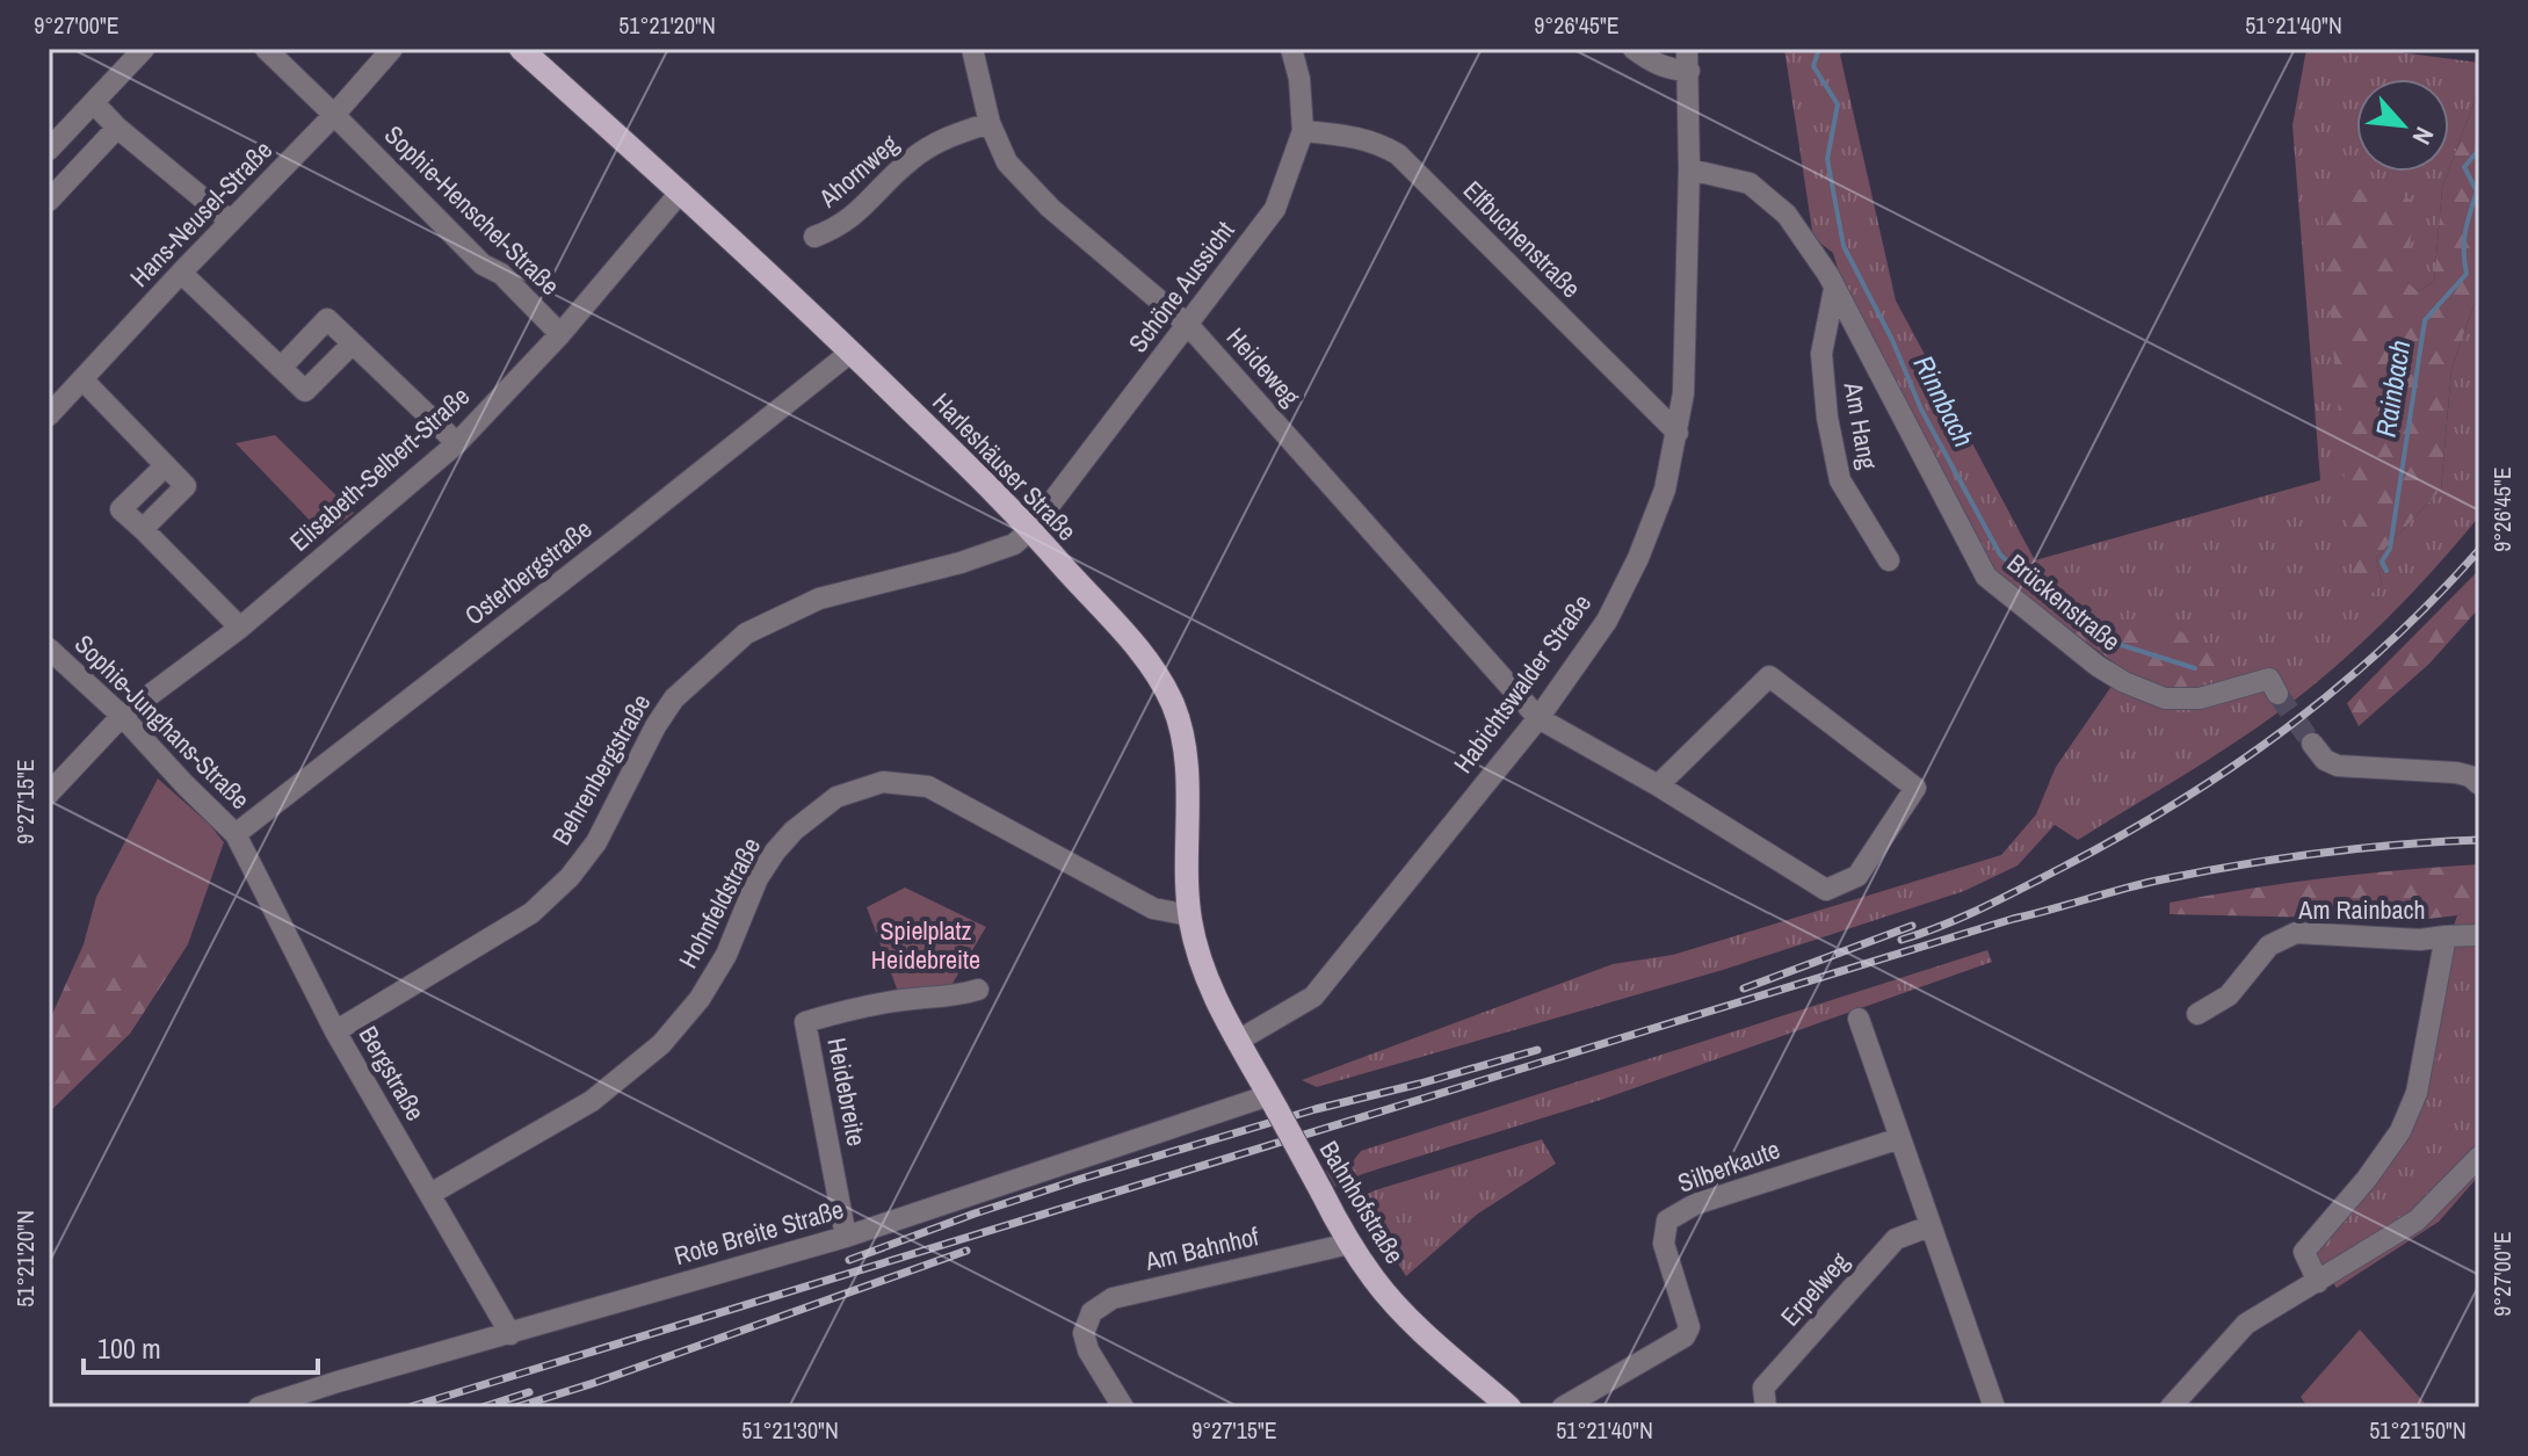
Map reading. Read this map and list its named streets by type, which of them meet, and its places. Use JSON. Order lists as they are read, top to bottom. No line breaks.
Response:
{"streets":{"main road":["Harleshäuser Straße","Bahnhofstraße"],"street":["Ahornweg","Sophie-Henschel-Straße","Hans-Neusel-Straße","Elfbuchenstraße","Schöne Aussicht","Heideweg","Am Hang","Elisabeth-Selbert-Straße","Osterbergstraße","Brückenstraße","Habichtswalder Straße","Sophie-Junghans-Straße","Behrenbergstraße","Hohnfeldstraße","Am Rainbach","Bergstraße","Heidebreite","Silberkaute","Rote Breite Straße","Am Bahnhof","Erpelweg"]},"crossings":[["Ahornweg","Heideweg"],["Sophie-Henschel-Straße","Hans-Neusel-Straße"],["Sophie-Henschel-Straße","Elisabeth-Selbert-Straße"],["Elfbuchenstraße","Schöne Aussicht"],["Elfbuchenstraße","Habichtswalder Straße"],["Schöne Aussicht","Heideweg"],["Schöne Aussicht","Harleshäuser Straße"],["Schöne Aussicht","Behrenbergstraße"],["Heideweg","Habichtswalder Straße"],["Am Hang","Brückenstraße"],["Harleshäuser Straße","Elisabeth-Selbert-Straße"],["Harleshäuser Straße","Osterbergstraße"],["Harleshäuser Straße","Habichtswalder Straße"],["Harleshäuser Straße","Behrenbergstraße"],["Harleshäuser Straße","Hohnfeldstraße"],["Harleshäuser Straße","Bahnhofstraße"],["Elisabeth-Selbert-Straße","Sophie-Junghans-Straße"],["Osterbergstraße","Sophie-Junghans-Straße"],["Osterbergstraße","Bergstraße"],["Brückenstraße","Habichtswalder Straße"],["Habichtswalder Straße","Bahnhofstraße"],["Sophie-Junghans-Straße","Bergstraße"],["Behrenbergstraße","Bergstraße"],["Hohnfeldstraße","Bergstraße"],["Bergstraße","Rote Breite Straße"],["Heidebreite","Rote Breite Straße"],["Bahnhofstraße","Rote Breite Straße"],["Bahnhofstraße","Am Bahnhof"]],"water":["Rainbach","Rinnbach"],"parks":["Spielplatz Heidebreite"],"scale_bar":"100 m","north":"bottom right","coordinates":["9°27'00\"E","51°21'20\"N","9°26'45\"E","51°21'40\"N","9°27'15\"E","51°21'30\"N","51°21'50\"N"]}
